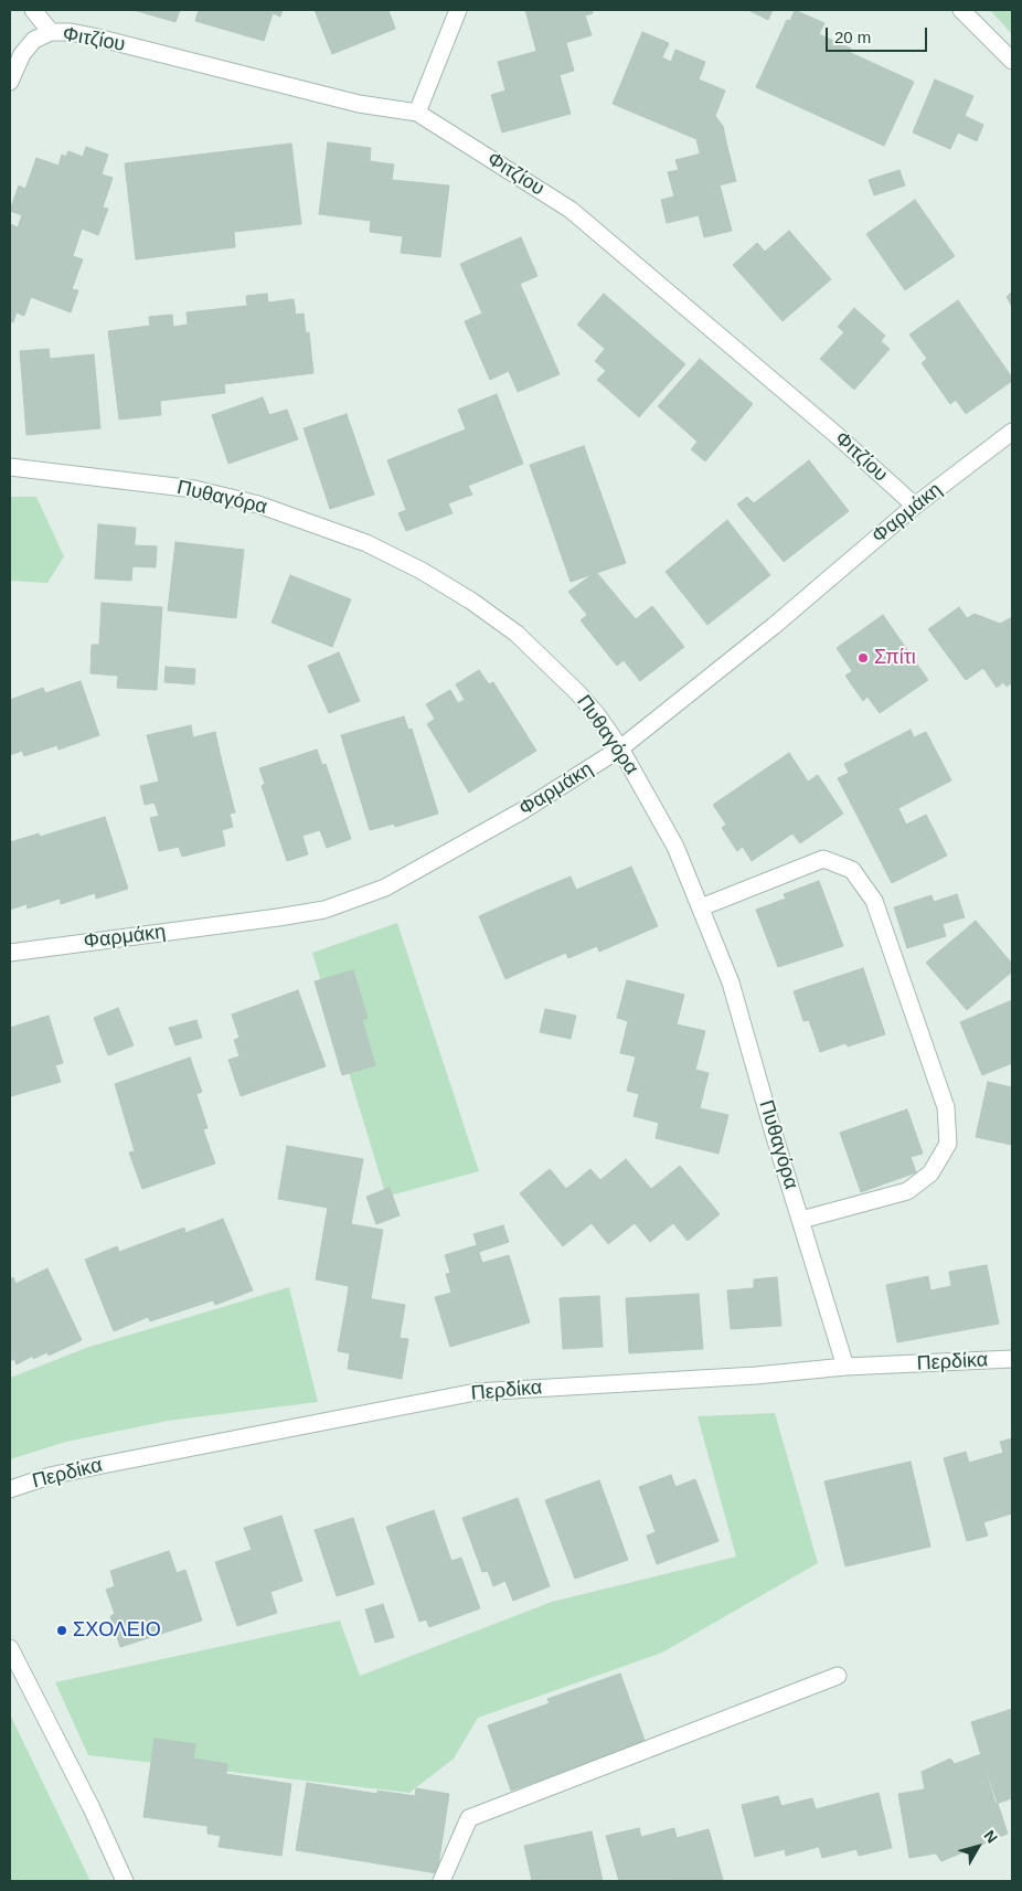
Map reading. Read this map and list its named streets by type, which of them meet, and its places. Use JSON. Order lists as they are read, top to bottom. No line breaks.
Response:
{"streets":{"street":["Φιτζίου","Πυθαγόρα","Φαρμάκη","Περδίκα"]},"crossings":[["Φιτζίου","Φαρμάκη"],["Πυθαγόρα","Φαρμάκη"],["Πυθαγόρα","Περδίκα"]],"places":["Σπίτι","ΣΧΟΛΕΙΟ"],"scale_bar":"20 m","north":"top right"}
